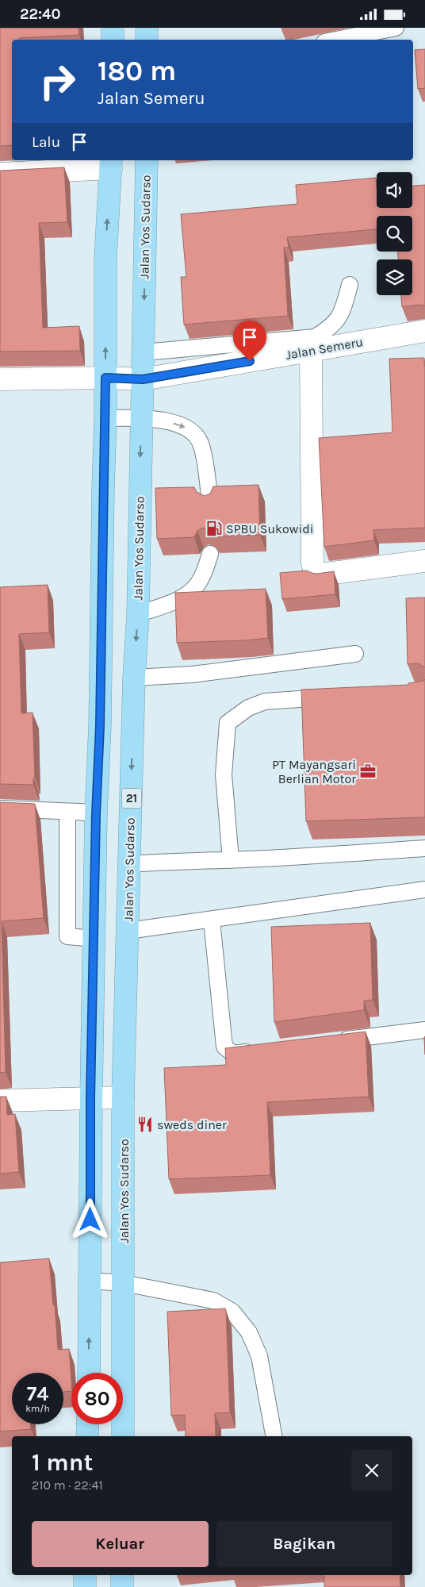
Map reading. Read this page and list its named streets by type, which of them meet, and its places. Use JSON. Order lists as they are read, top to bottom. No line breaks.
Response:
{"streets":{"highway":["Jalan Yos Sudarso","21"],"street":["Jalan Semeru"]},"crossings":[["Jalan Yos Sudarso","Jalan Semeru"]],"places":{"fuel station":["SPBU Sukowidi"],"office":["PT Mayangsari Berlian Motor"],"restaurant":["sweds diner"]},"page":{"status":"22:40","turn":["180 m","Jalan Semeru"],"then":"Lalu","speed":"74 km/h","limit":"80","heading":["1 mnt","210 m · 22:41"],"buttons":["Keluar","Bagikan"]}}
